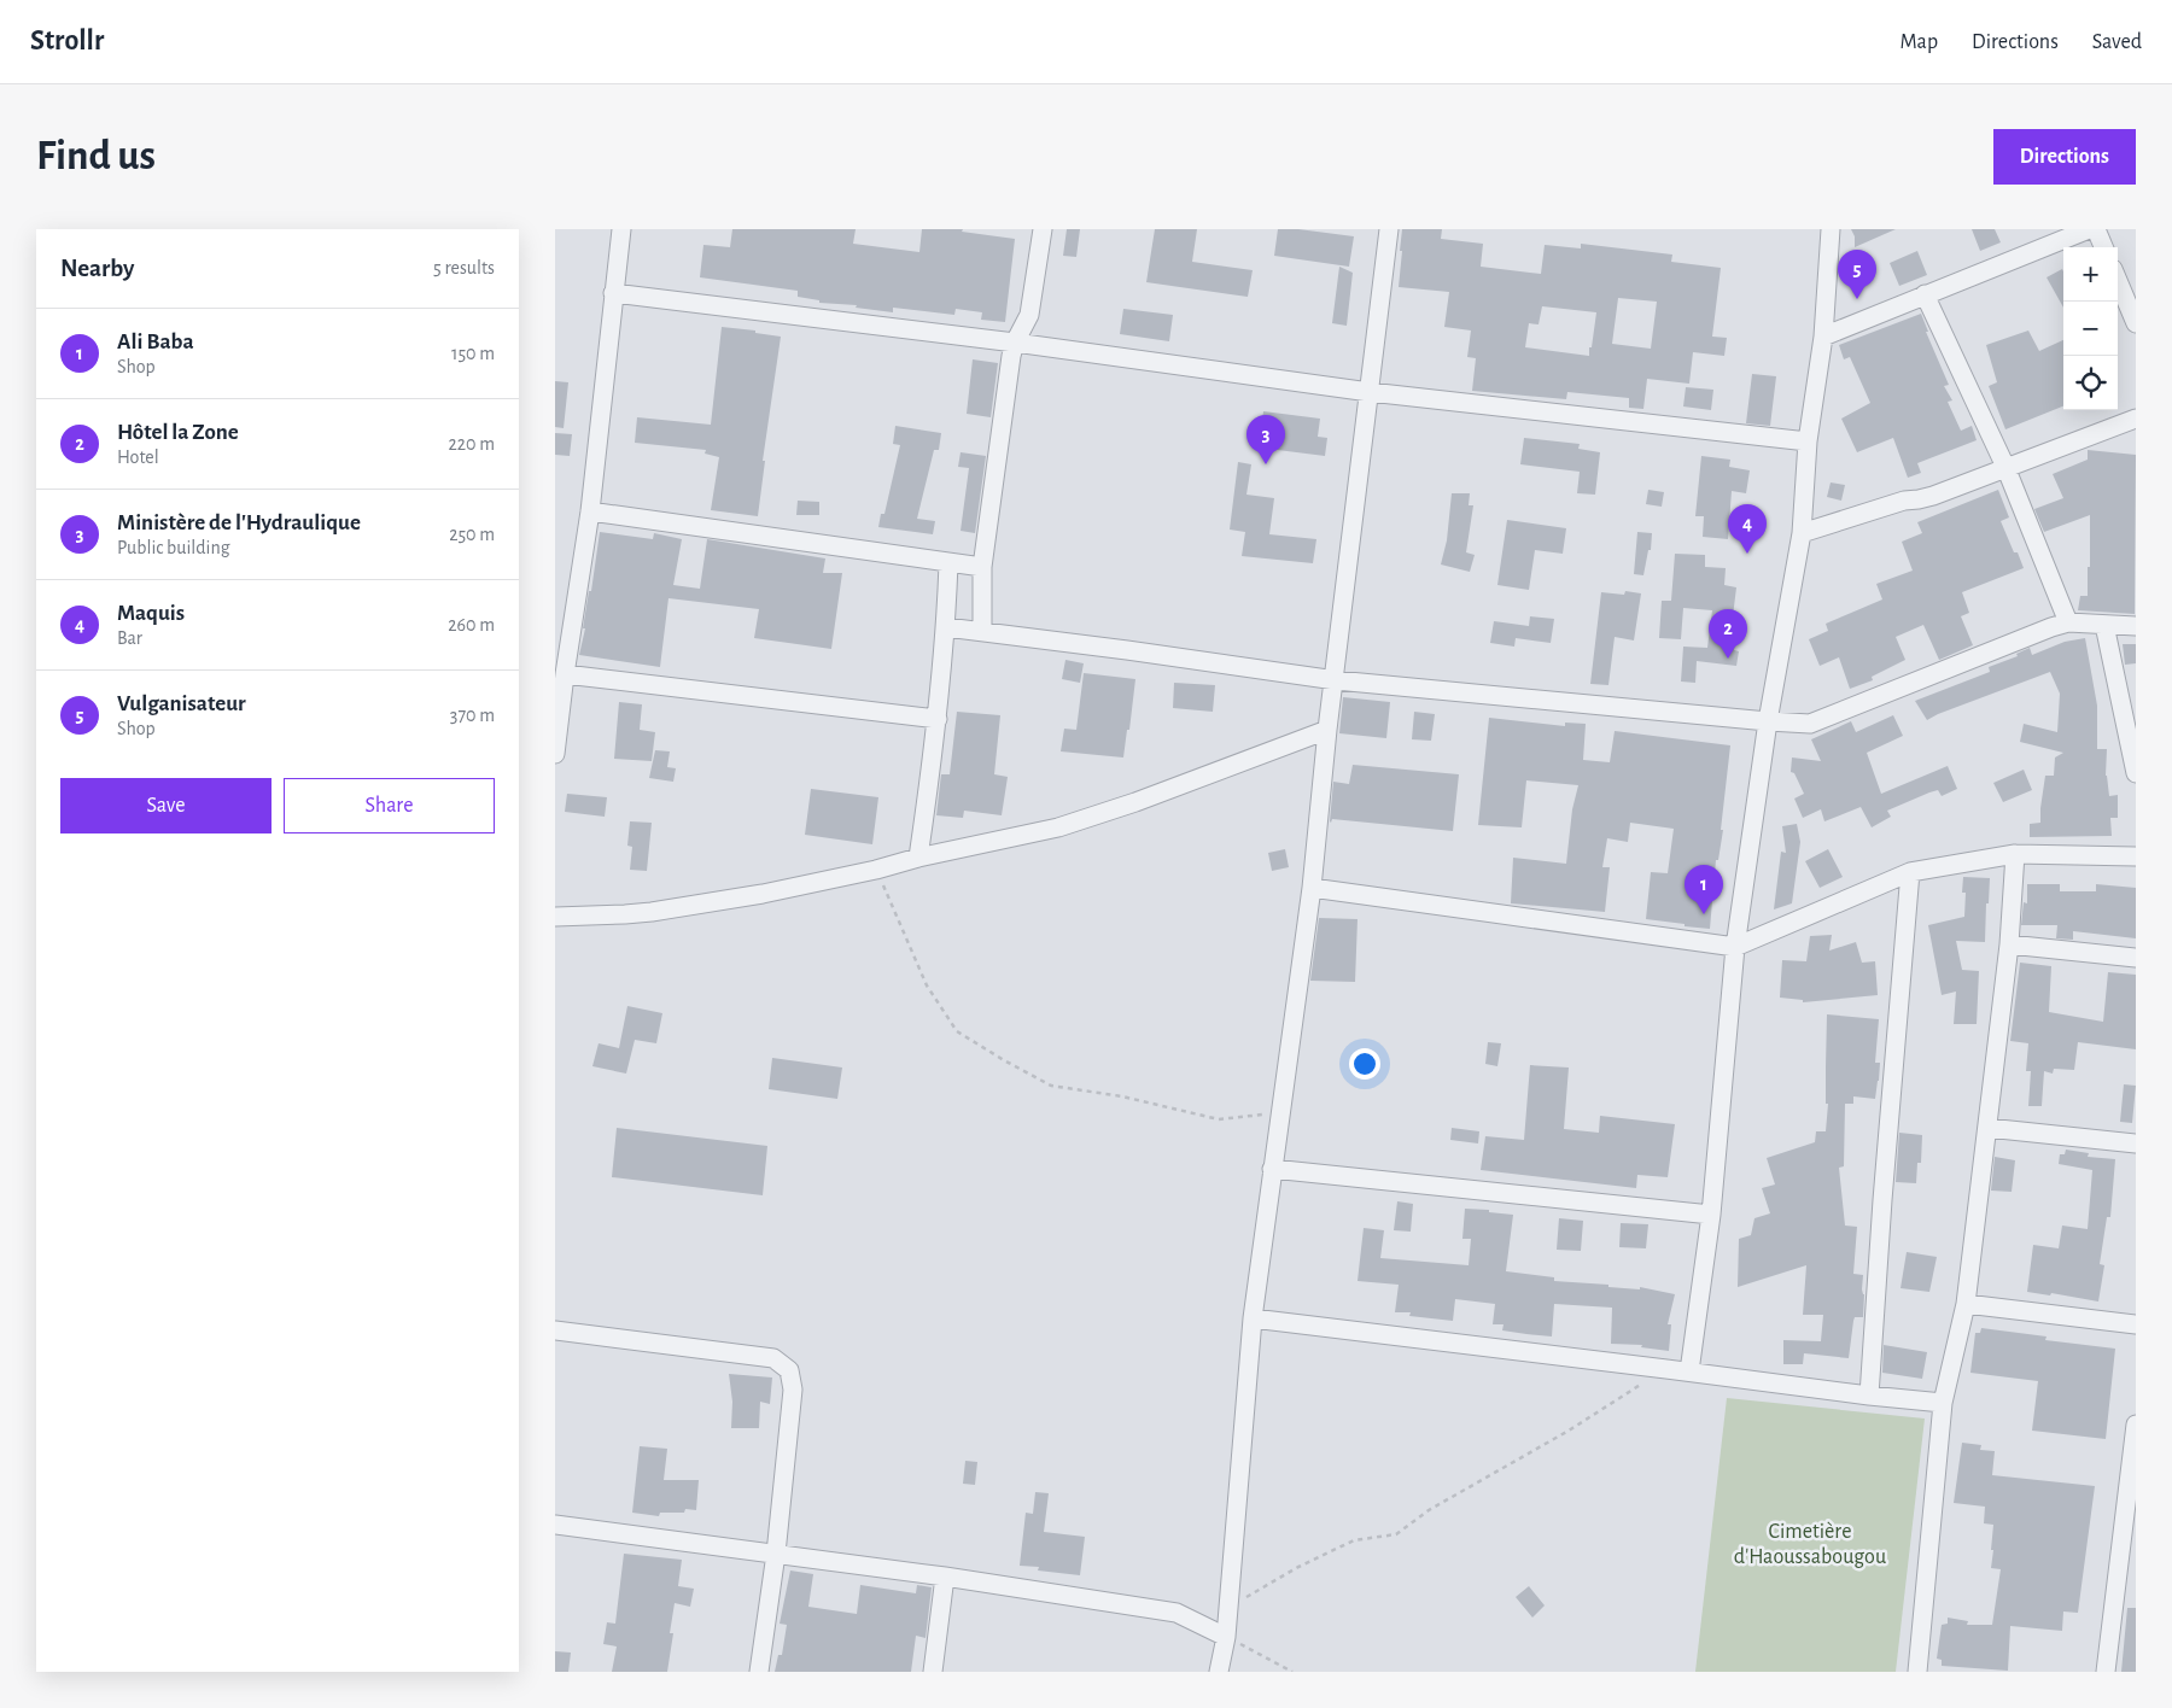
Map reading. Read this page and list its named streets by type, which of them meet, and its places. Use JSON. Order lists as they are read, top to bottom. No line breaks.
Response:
{"parks":["Cimetière d'Haoussabougou"],"page":{"header":"Strollr","nav":["Map","Directions","Saved"],"buttons":["Directions",["Save","Share"]],"title":"Find us","heading":["Nearby","5 results"],"map_buttons":["+","−"],"pins":["5","3","4","2","1"],"list":[{"mark":"1","name":"Ali Baba","note":"Shop","value":"150 m"},{"mark":"2","name":"Hôtel la Zone","note":"Hotel","value":"220 m"},{"mark":"3","name":"Ministère de l'Hydraulique","note":"Public building","value":"250 m"},{"mark":"4","name":"Maquis","note":"Bar","value":"260 m"},{"mark":"5","name":"Vulganisateur","note":"Shop","value":"370 m"}]}}
